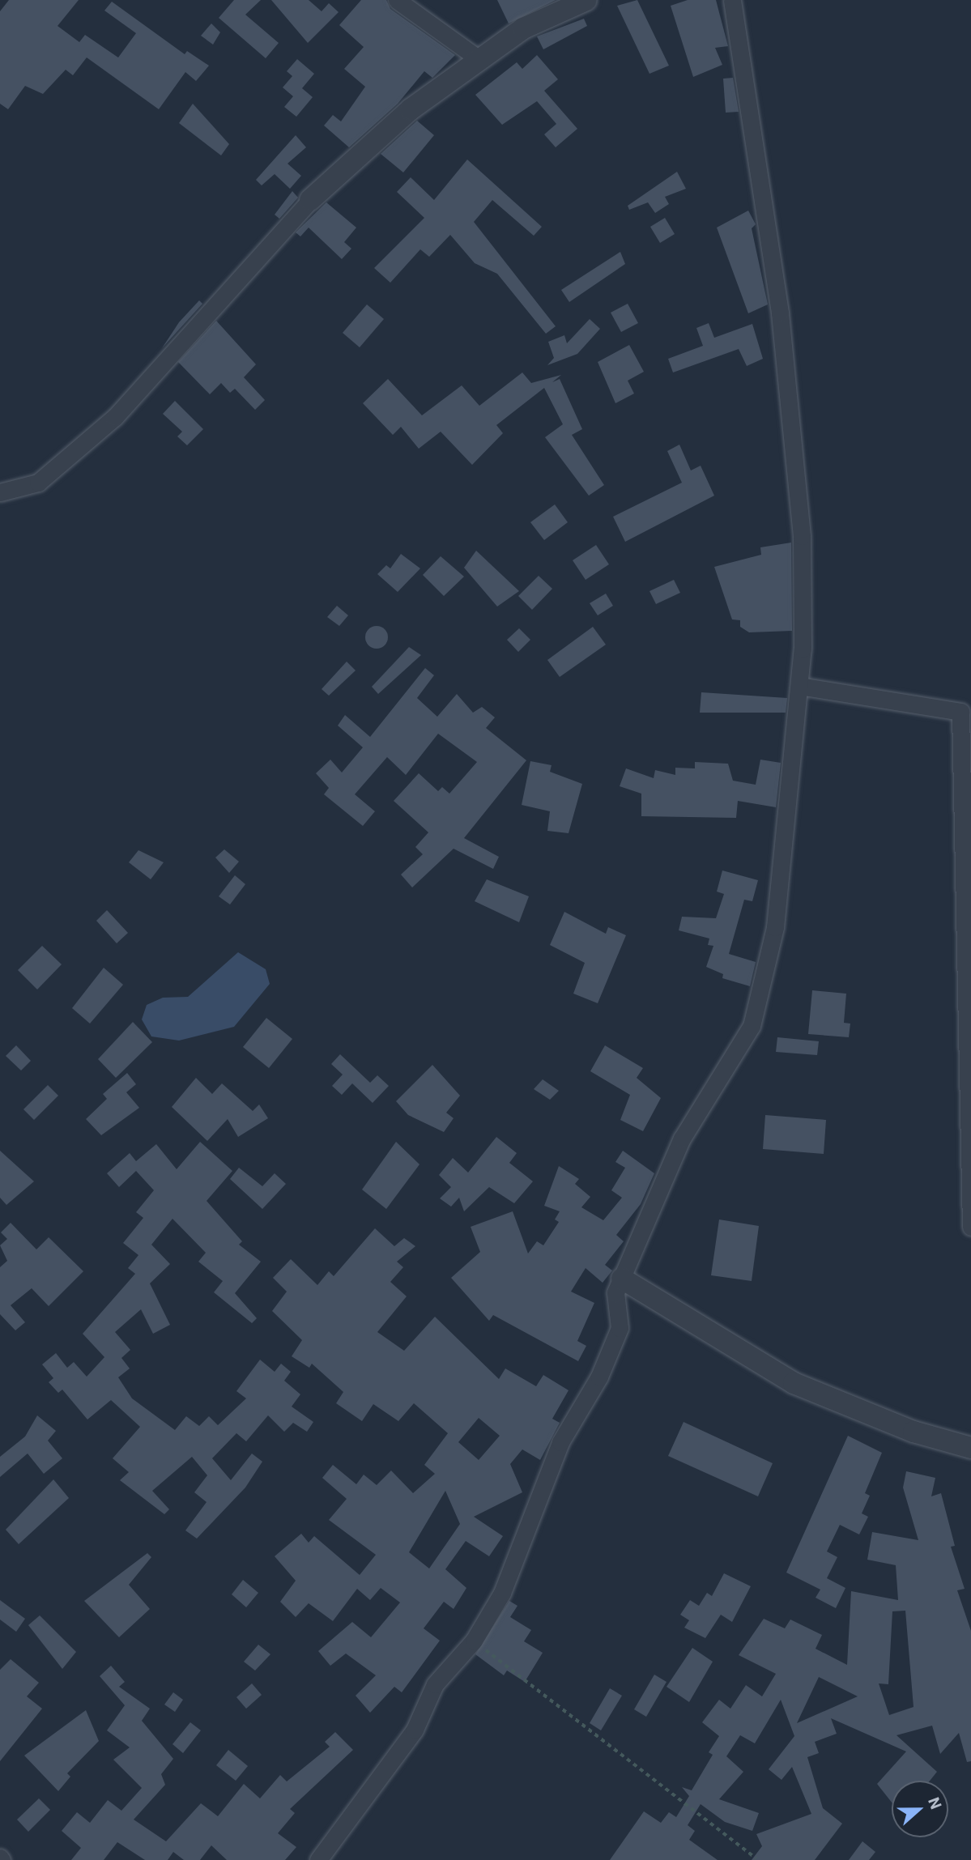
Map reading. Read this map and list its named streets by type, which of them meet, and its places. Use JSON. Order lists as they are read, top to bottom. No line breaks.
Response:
{"north":"right"}
